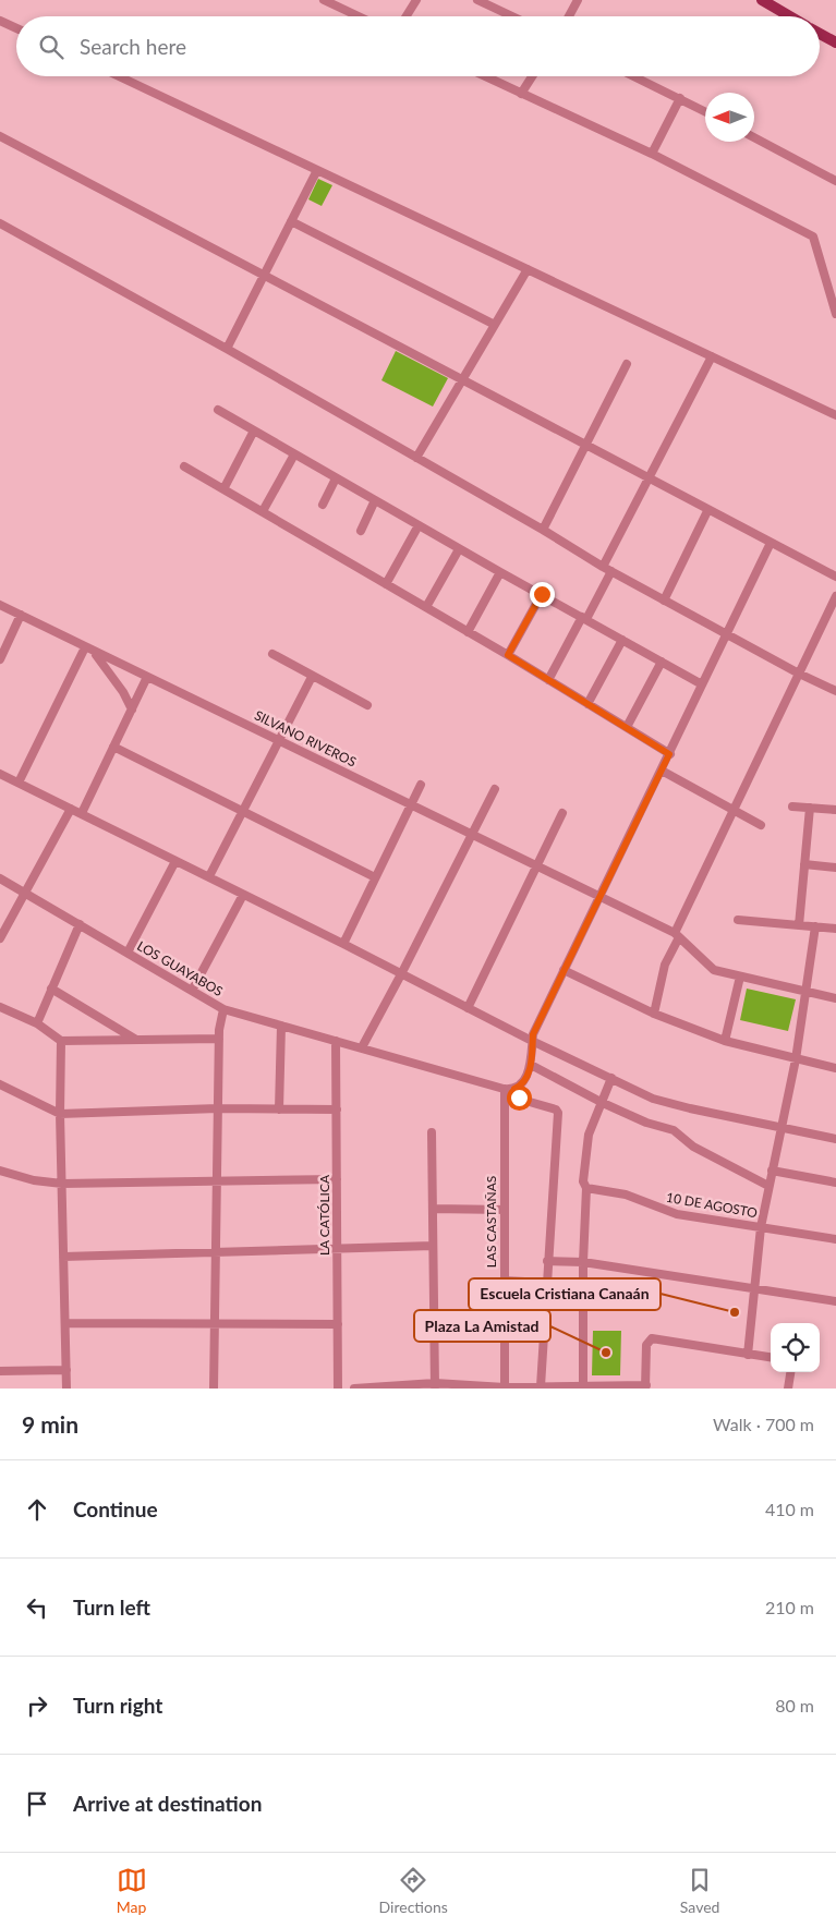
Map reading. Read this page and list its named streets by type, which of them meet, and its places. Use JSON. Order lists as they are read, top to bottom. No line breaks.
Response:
{"streets":{"street":["SILVANO RIVEROS","LOS GUAYABOS","10 DE AGOSTO","LA CATÓLICA","LAS CASTAÑAS"]},"crossings":[["LOS GUAYABOS","LA CATÓLICA"],["LOS GUAYABOS","LAS CASTAÑAS"]],"places":["Escuela Cristiana Canaán","Plaza La Amistad"],"north":"left","page":{"search":"Search here","heading":["9 min","Walk · 700 m"],"list":[["Continue","410 m"],["Turn left","210 m"],["Turn right","80 m"],"Arrive at destination"],"nav":["Map","Directions","Saved"]}}
